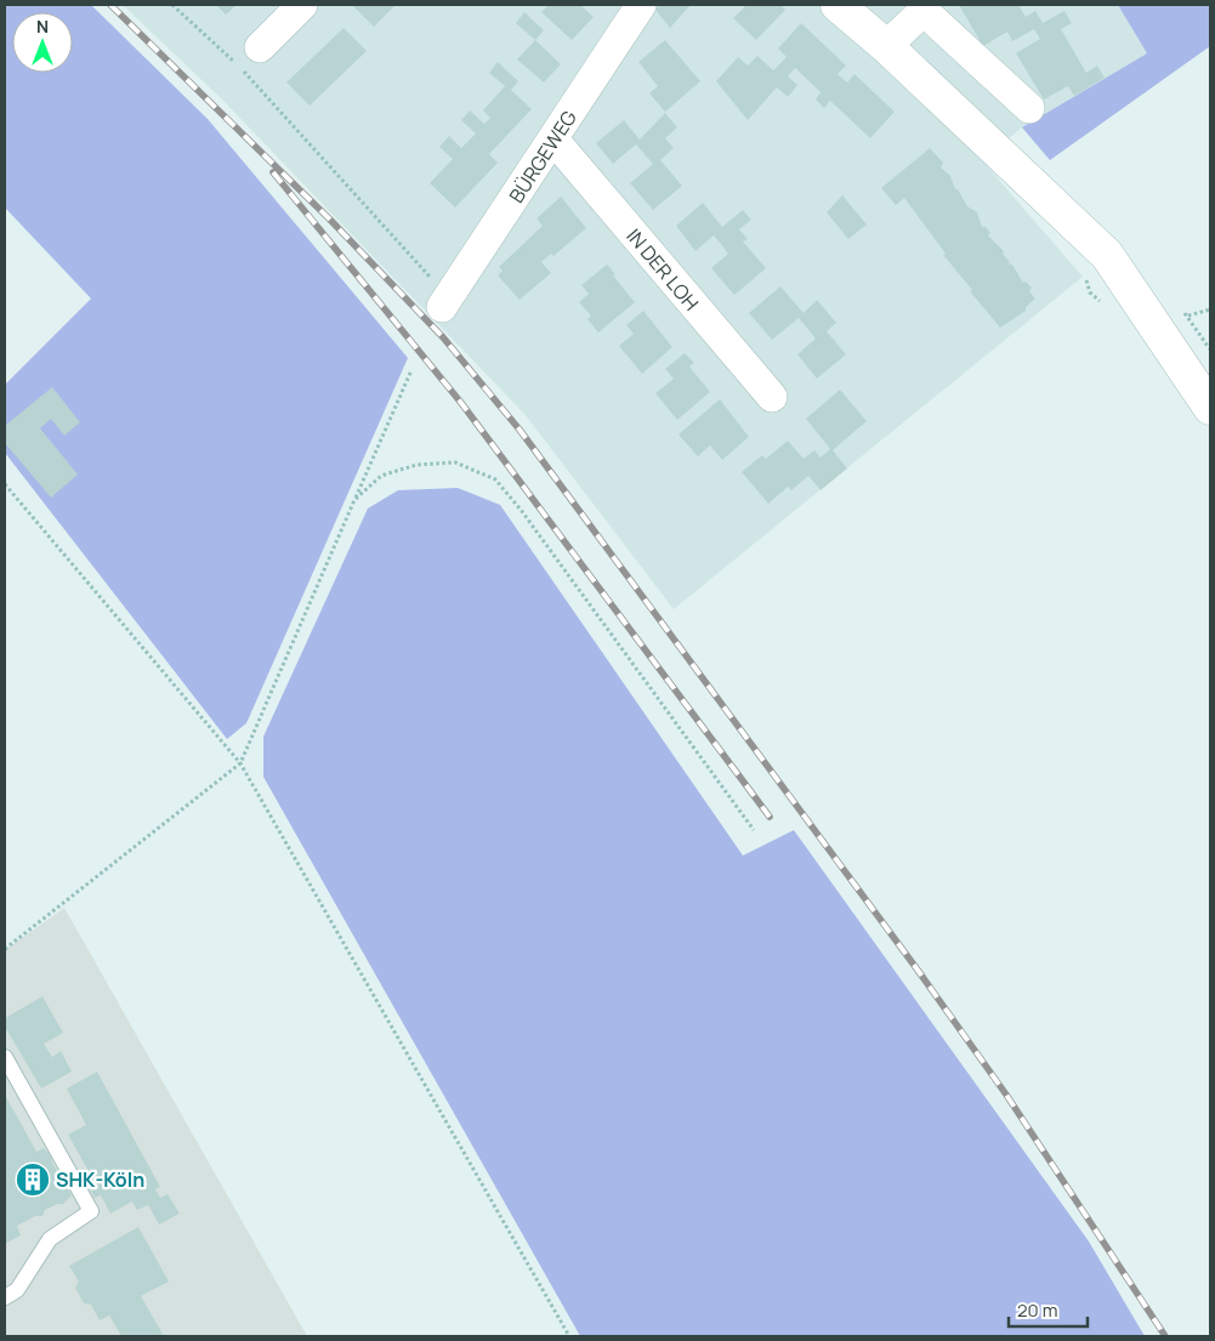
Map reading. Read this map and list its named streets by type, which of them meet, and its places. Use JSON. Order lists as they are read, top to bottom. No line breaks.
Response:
{"streets":{"street":["BÜRGEWEG","IN DER LOH"]},"crossings":[["BÜRGEWEG","IN DER LOH"]],"places":{"building":["SHK-Köln"]},"scale_bar":"20 m","north":"top"}
